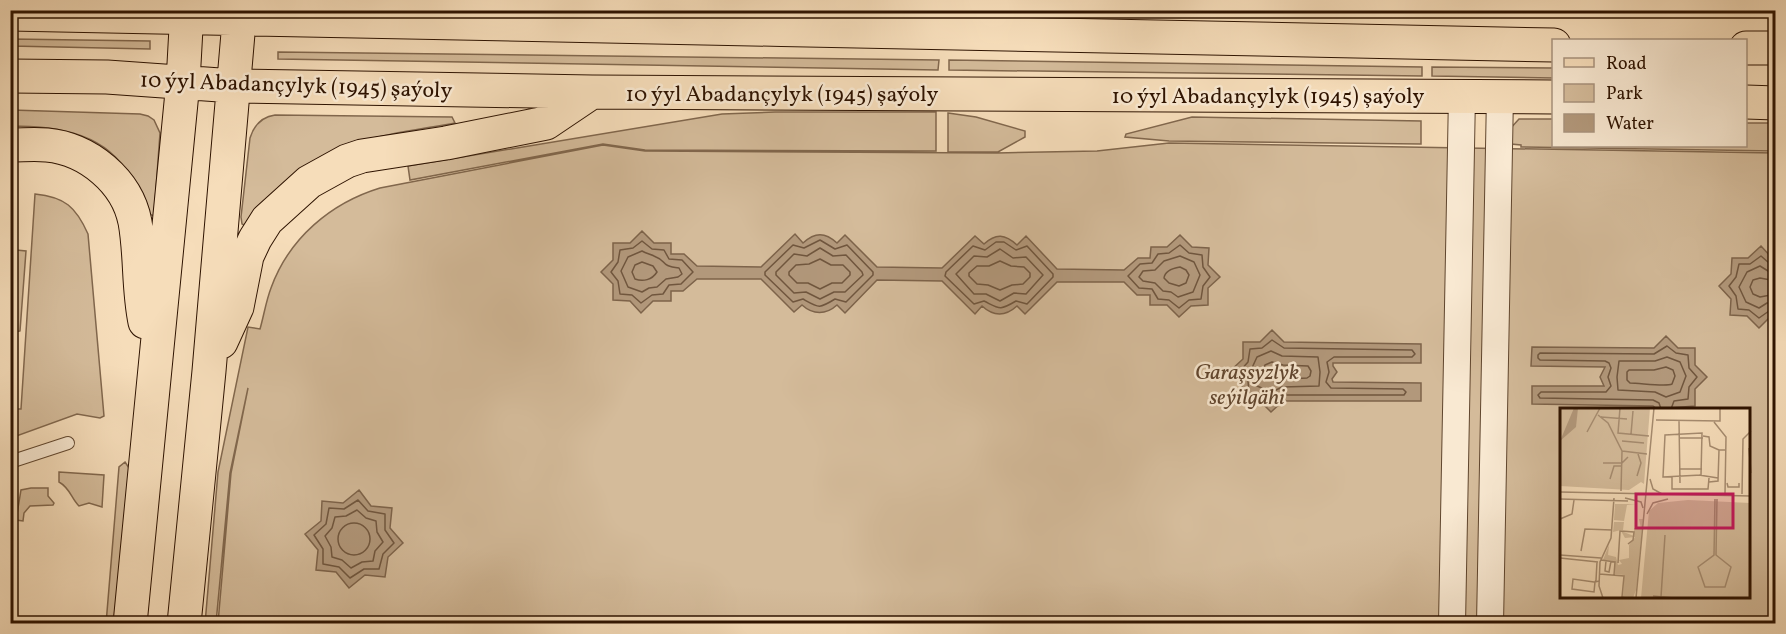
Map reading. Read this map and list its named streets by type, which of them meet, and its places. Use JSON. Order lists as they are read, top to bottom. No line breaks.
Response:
{"streets":{"main road":["10 ýyl Abadançylyk (1945) şaýoly"]},"parks":["Garaşsyzlyk seýilgähi"],"legend":["Road","Park","Water"]}
